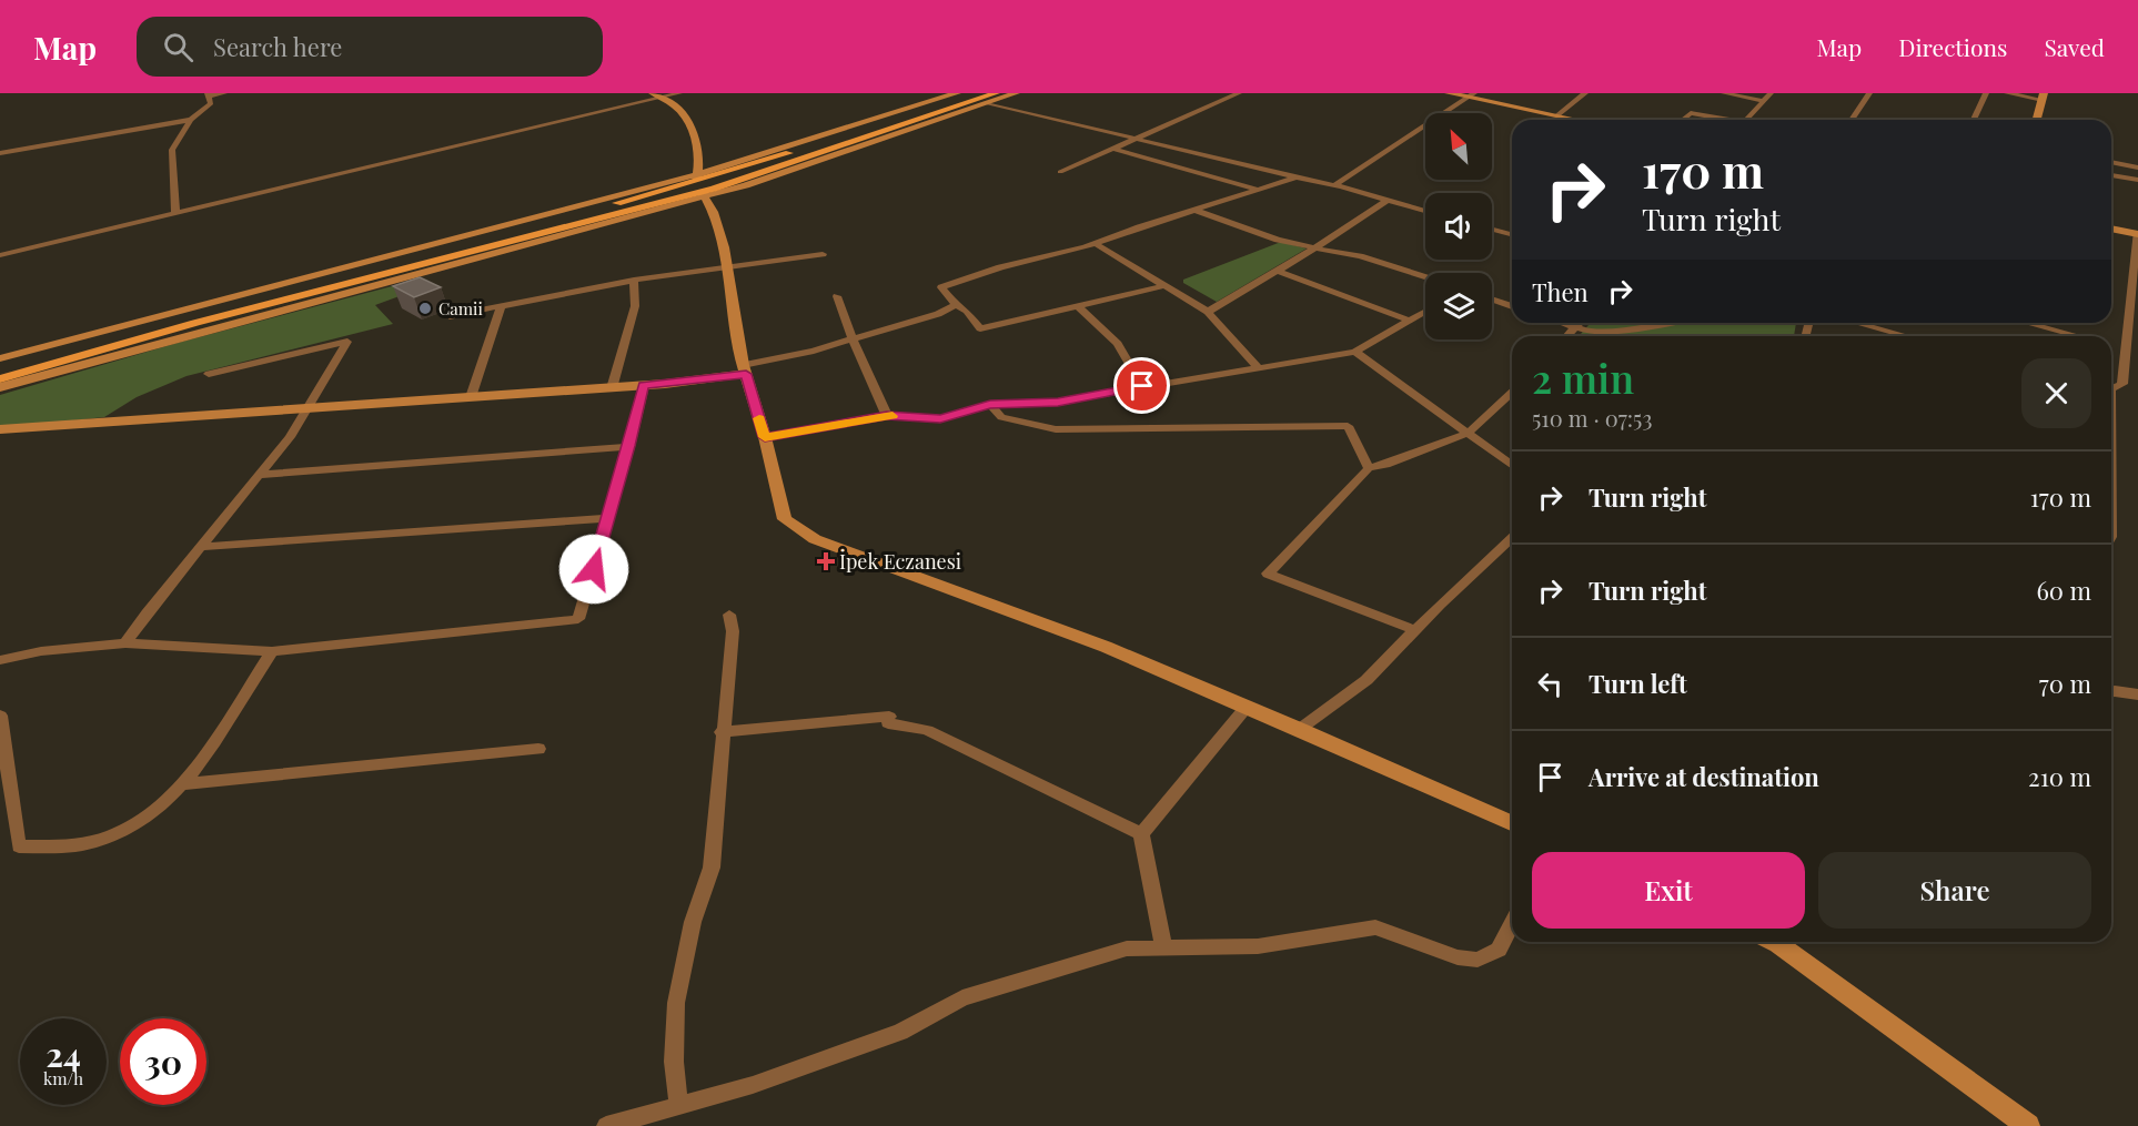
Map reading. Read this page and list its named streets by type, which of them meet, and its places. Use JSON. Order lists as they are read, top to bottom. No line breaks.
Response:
{"places":{"other":["Camii"],"health":["İpek Eczanesi"]},"north":"top left","page":{"header":"Map","search":"Search here","nav":["Map","Directions","Saved"],"turn":["170 m","Turn right"],"then":"Then","heading":["2 min","510 m · 07:53"],"list":[{"name":"Turn right","value":"170 m"},{"name":"Turn right","value":"60 m"},{"name":"Turn left","value":"70 m"},{"name":"Arrive at destination","value":"210 m"}],"buttons":["Exit","Share"],"speed":"24 km/h","limit":"30"}}
